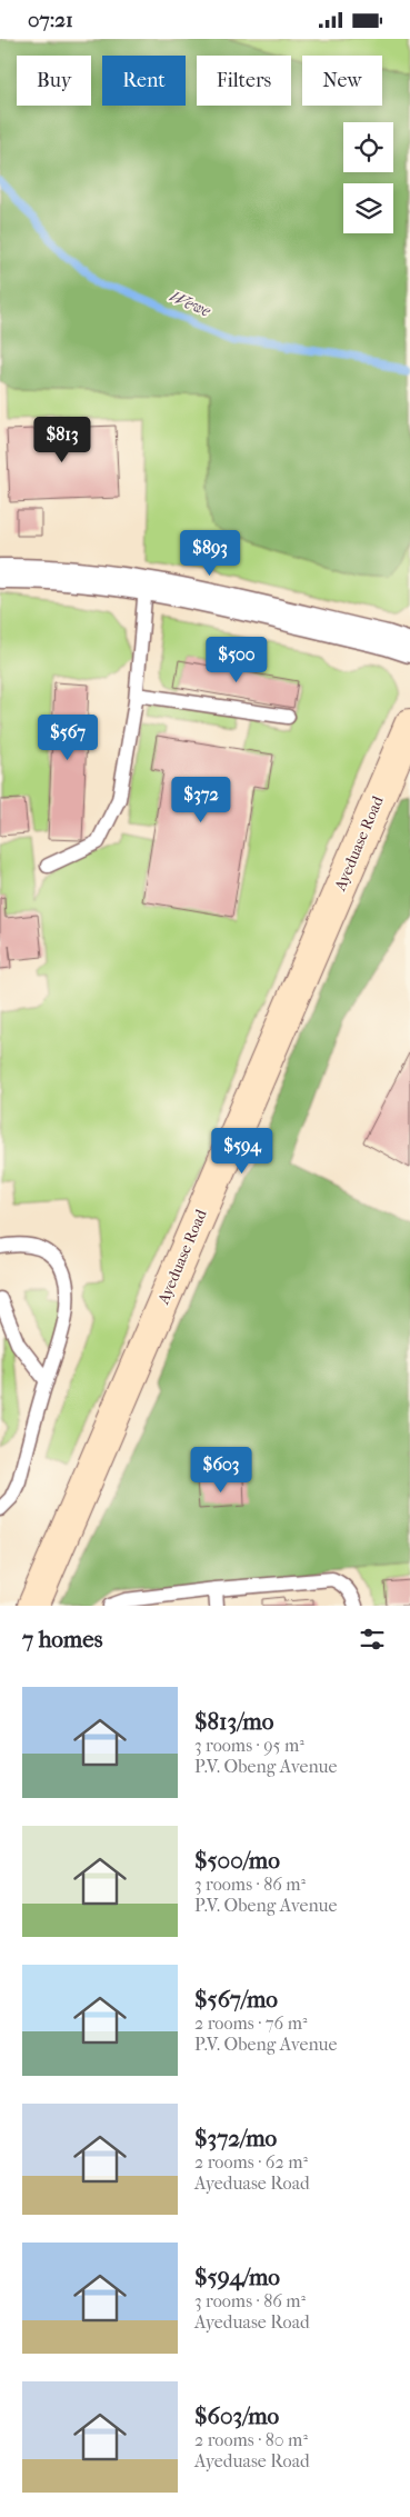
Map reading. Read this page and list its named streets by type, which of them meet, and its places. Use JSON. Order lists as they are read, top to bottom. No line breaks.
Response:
{"streets":{"street":["Ayeduase Road"]},"water":["Wewe"],"page":{"status":"07:21","chip":["Buy","Rent","Filters","New"],"price":["$813","$893","$500","$567","$372","$594","$603"],"heading":"7 homes","list":[{"name":"$813/mo","note":"3 rooms · 95 m² · P.V. Obeng Avenue"},{"name":"$500/mo","note":"3 rooms · 86 m² · P.V. Obeng Avenue"},{"name":"$567/mo","note":"2 rooms · 76 m² · P.V. Obeng Avenue"},{"name":"$372/mo","note":"2 rooms · 62 m² · Ayeduase Road"},{"name":"$594/mo","note":"3 rooms · 86 m² · Ayeduase Road"},{"name":"$603/mo","note":"2 rooms · 80 m² · Ayeduase Road"}]}}
